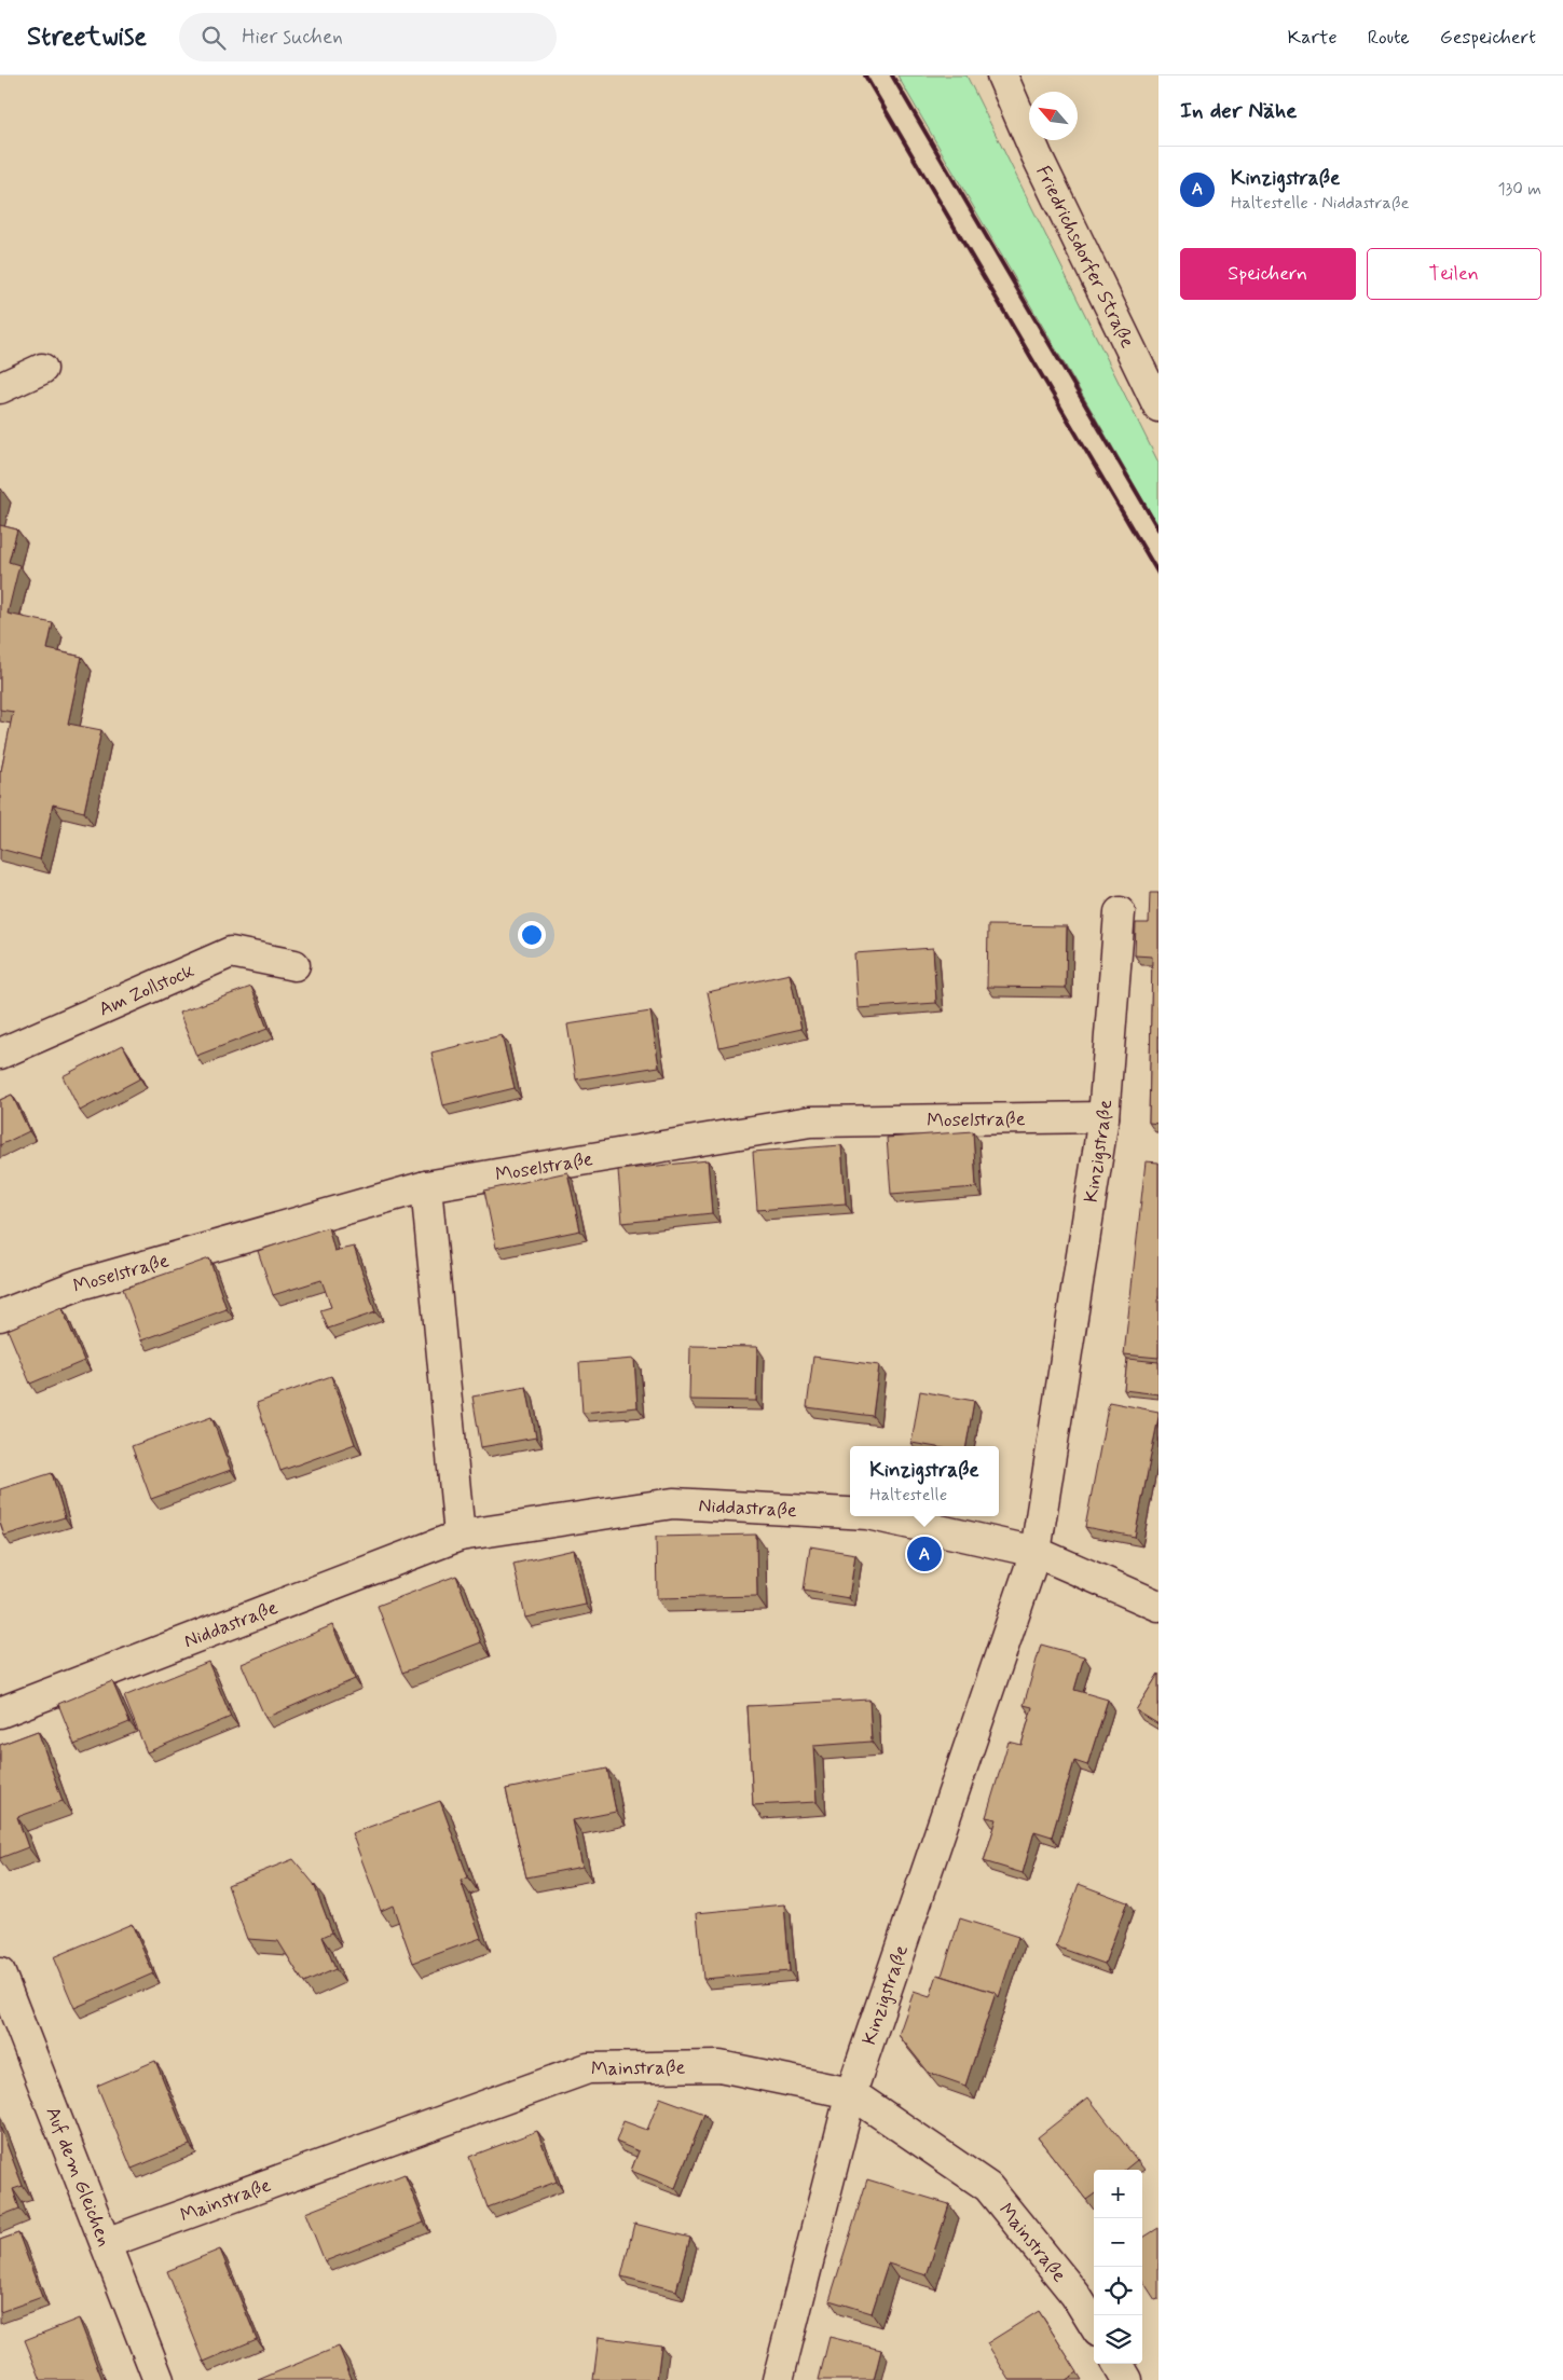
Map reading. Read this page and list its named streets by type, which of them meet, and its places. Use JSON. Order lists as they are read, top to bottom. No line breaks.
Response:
{"streets":{"street":["Friedrichsdorfer Straße","Am Zollstock","Moselstraße","Kinzigstraße","Niddastraße","Mainstraße","Auf dem Gleichen"]},"crossings":[["Moselstraße","Kinzigstraße"],["Kinzigstraße","Niddastraße"],["Kinzigstraße","Mainstraße"],["Mainstraße","Auf dem Gleichen"]],"north":"top left","page":{"header":"Streetwise","search":"Hier suchen","nav":["Karte","Route","Gespeichert"],"heading":"In der Nähe","list":[{"mark":"A","name":"Kinzigstraße","note":"Haltestelle · Niddastraße","value":"130 m"}],"buttons":["Speichern","Teilen"],"popup":["Kinzigstraße","Haltestelle"],"pins":"A","map_buttons":["+","−"]}}
